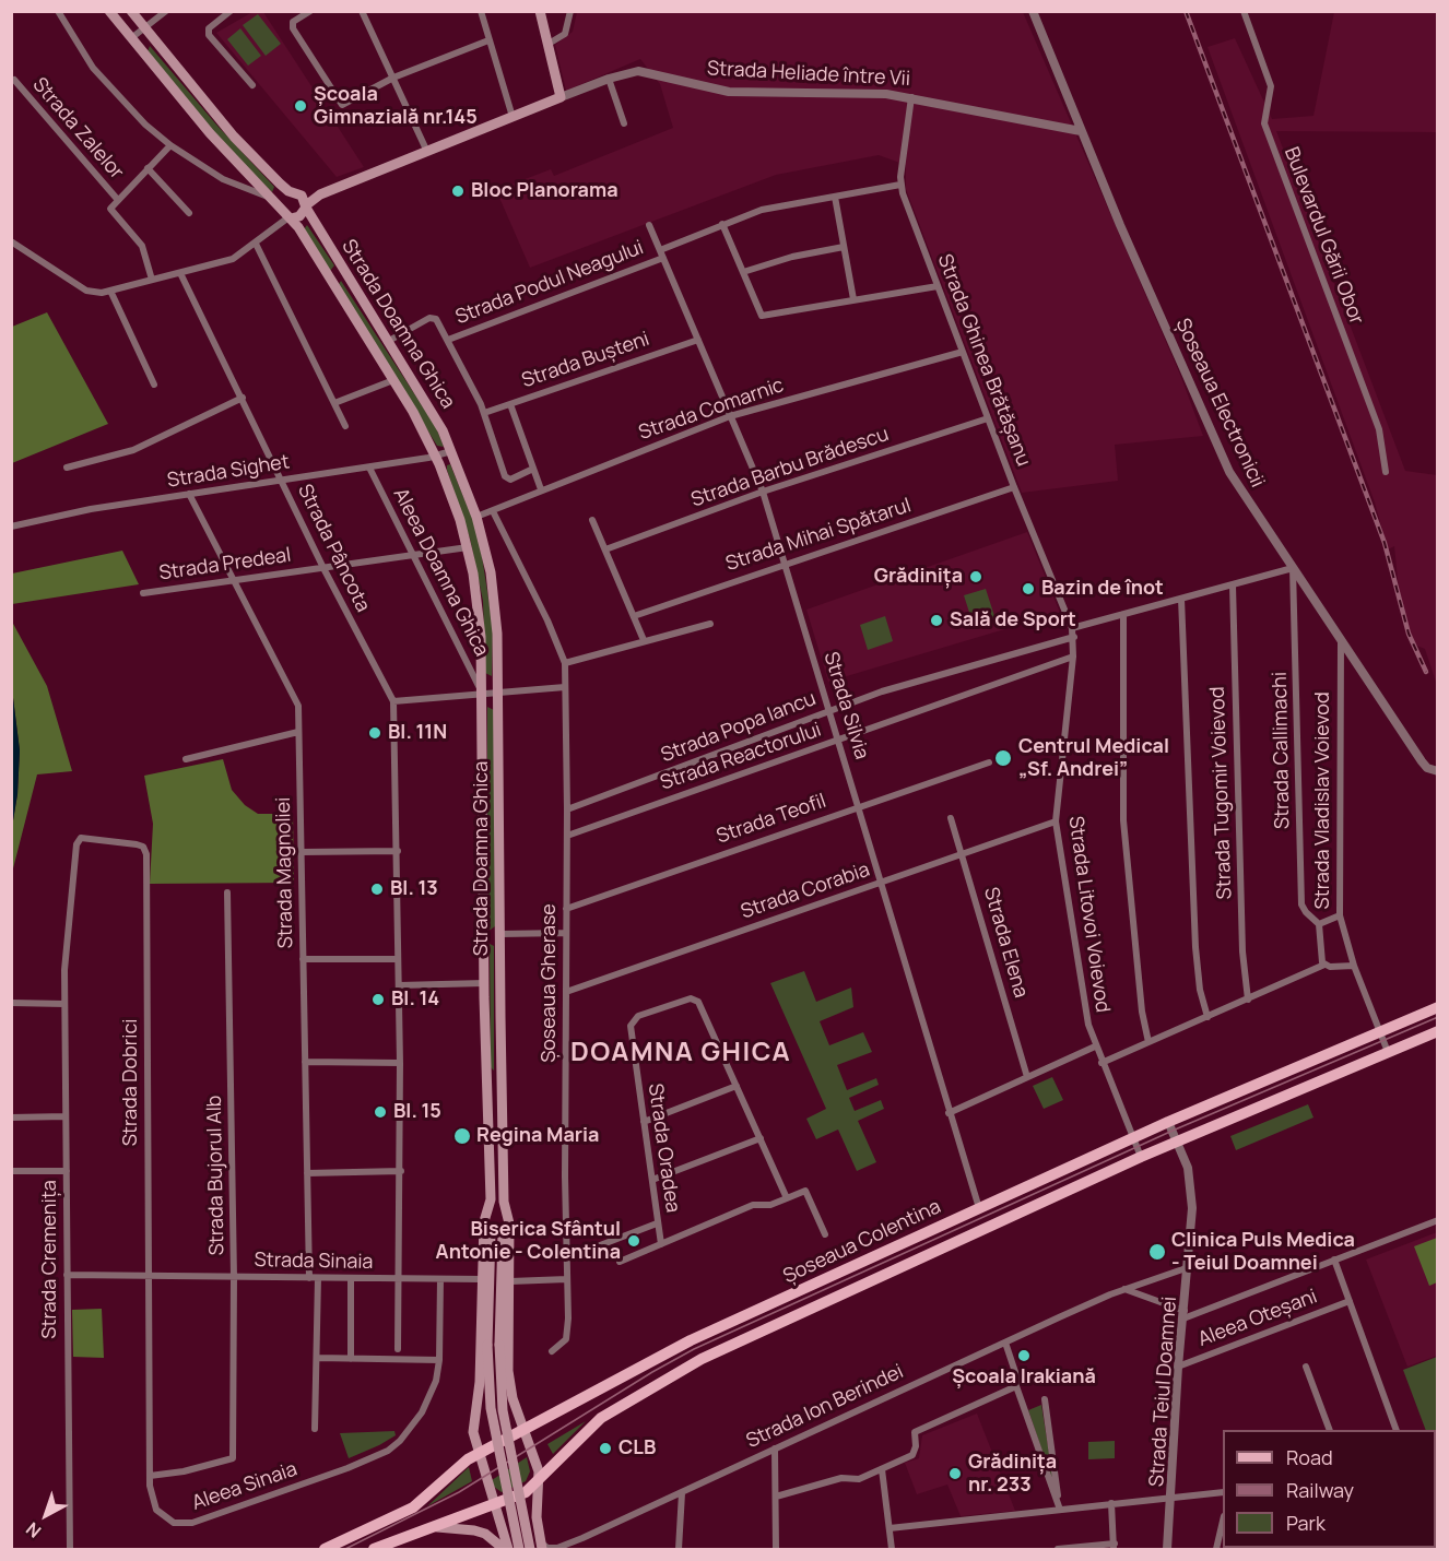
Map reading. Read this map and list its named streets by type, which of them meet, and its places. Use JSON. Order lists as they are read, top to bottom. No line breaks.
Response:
{"streets":{"main road":["Strada Heliade între Vii","Strada Doamna Ghica","Șoseaua Colentina"],"street":["Strada Zalelor","Bulevardul Gării Obor","Strada Podul Neagului","Strada Bușteni","Strada Ghinea Brătășanu","Șoseaua Electronicii","Strada Comarnic","Strada Barbu Brădescu","Strada Sighet","Strada Mihai Spătarul","Strada Pâncota","Strada Predeal","Aleea Doamna Ghica","Strada Silvia","Strada Popa Iancu","Strada Callimachi","Strada Reactorului","Strada Tugomir Voievod","Strada Vladislav Voievod","Strada Teofil","Strada Magnoliei","Strada Corabia","Strada Litovoi Voievod","Strada Elena","Șoseaua Gherase","Strada Dobrici","Strada Oradea","Strada Bujorul Alb","Strada Cremenița","Strada Sinaia","Aleea Oteșani","Strada Teiul Doamnei","Strada Ion Berindei","Aleea Sinaia"]},"crossings":[["Strada Heliade între Vii","Strada Doamna Ghica"],["Strada Heliade între Vii","Strada Ghinea Brătășanu"],["Strada Heliade între Vii","Șoseaua Electronicii"],["Strada Podul Neagului","Strada Ghinea Brătășanu"],["Strada Podul Neagului","Strada Silvia"],["Strada Doamna Ghica","Strada Comarnic"],["Strada Doamna Ghica","Strada Sighet"],["Strada Doamna Ghica","Strada Predeal"],["Strada Doamna Ghica","Aleea Doamna Ghica"],["Strada Doamna Ghica","Șoseaua Colentina"],["Strada Doamna Ghica","Strada Sinaia"],["Strada Doamna Ghica","Strada Ion Berindei"],["Strada Bușteni","Strada Silvia"],["Strada Ghinea Brătășanu","Strada Comarnic"],["Strada Ghinea Brătășanu","Strada Barbu Brădescu"],["Strada Ghinea Brătășanu","Strada Mihai Spătarul"],["Strada Ghinea Brătășanu","Strada Popa Iancu"],["Strada Ghinea Brătășanu","Strada Litovoi Voievod"],["Șoseaua Electronicii","Strada Popa Iancu"],["Șoseaua Electronicii","Strada Callimachi"],["Șoseaua Electronicii","Strada Vladislav Voievod"],["Strada Comarnic","Strada Silvia"],["Strada Comarnic","Șoseaua Gherase"],["Strada Barbu Brădescu","Strada Silvia"],["Strada Sighet","Strada Pâncota"],["Strada Sighet","Aleea Doamna Ghica"],["Strada Sighet","Strada Magnoliei"],["Strada Mihai Spătarul","Strada Silvia"],["Strada Pâncota","Strada Predeal"],["Strada Pâncota","Strada Sinaia"],["Strada Predeal","Aleea Doamna Ghica"],["Strada Predeal","Strada Magnoliei"],["Strada Silvia","Strada Popa Iancu"],["Strada Silvia","Strada Reactorului"],["Strada Silvia","Strada Teofil"],["Strada Silvia","Strada Corabia"],["Strada Silvia","Șoseaua Colentina"],["Strada Popa Iancu","Strada Callimachi"],["Strada Popa Iancu","Strada Tugomir Voievod"],["Strada Popa Iancu","Strada Litovoi Voievod"],["Strada Popa Iancu","Șoseaua Gherase"],["Strada Reactorului","Strada Litovoi Voievod"],["Strada Reactorului","Șoseaua Gherase"],["Strada Vladislav Voievod","Șoseaua Colentina"],["Strada Teofil","Șoseaua Gherase"],["Strada Magnoliei","Strada Sinaia"],["Strada Corabia","Strada Litovoi Voievod"],["Strada Corabia","Strada Elena"],["Strada Corabia","Șoseaua Gherase"],["Strada Litovoi Voievod","Șoseaua Colentina"],["Strada Dobrici","Strada Cremenița"],["Strada Dobrici","Strada Sinaia"],["Strada Dobrici","Aleea Sinaia"],["Strada Bujorul Alb","Strada Sinaia"],["Strada Bujorul Alb","Aleea Sinaia"],["Șoseaua Colentina","Strada Teiul Doamnei"],["Strada Cremenița","Strada Sinaia"],["Strada Sinaia","Aleea Sinaia"],["Aleea Oteșani","Strada Teiul Doamnei"],["Strada Teiul Doamnei","Strada Ion Berindei"]],"districts":["DOAMNA GHICA"],"places":["Școala Gimnazială nr.145","Bloc Planorama","Grădinița","Bazin de înot","Sală de Sport","Bl. 11N","Centrul Medical „Sf. Andrei”","Bl. 13","Bl. 14","Bl. 15","Regina Maria","Biserica Sfântul Antonie - Colentina","Clinica Puls Medica - Teiul Doamnei","Școala Irakiană","CLB","Grădinița nr. 233"],"legend":["Road","Railway","Park"],"north":"bottom left"}
